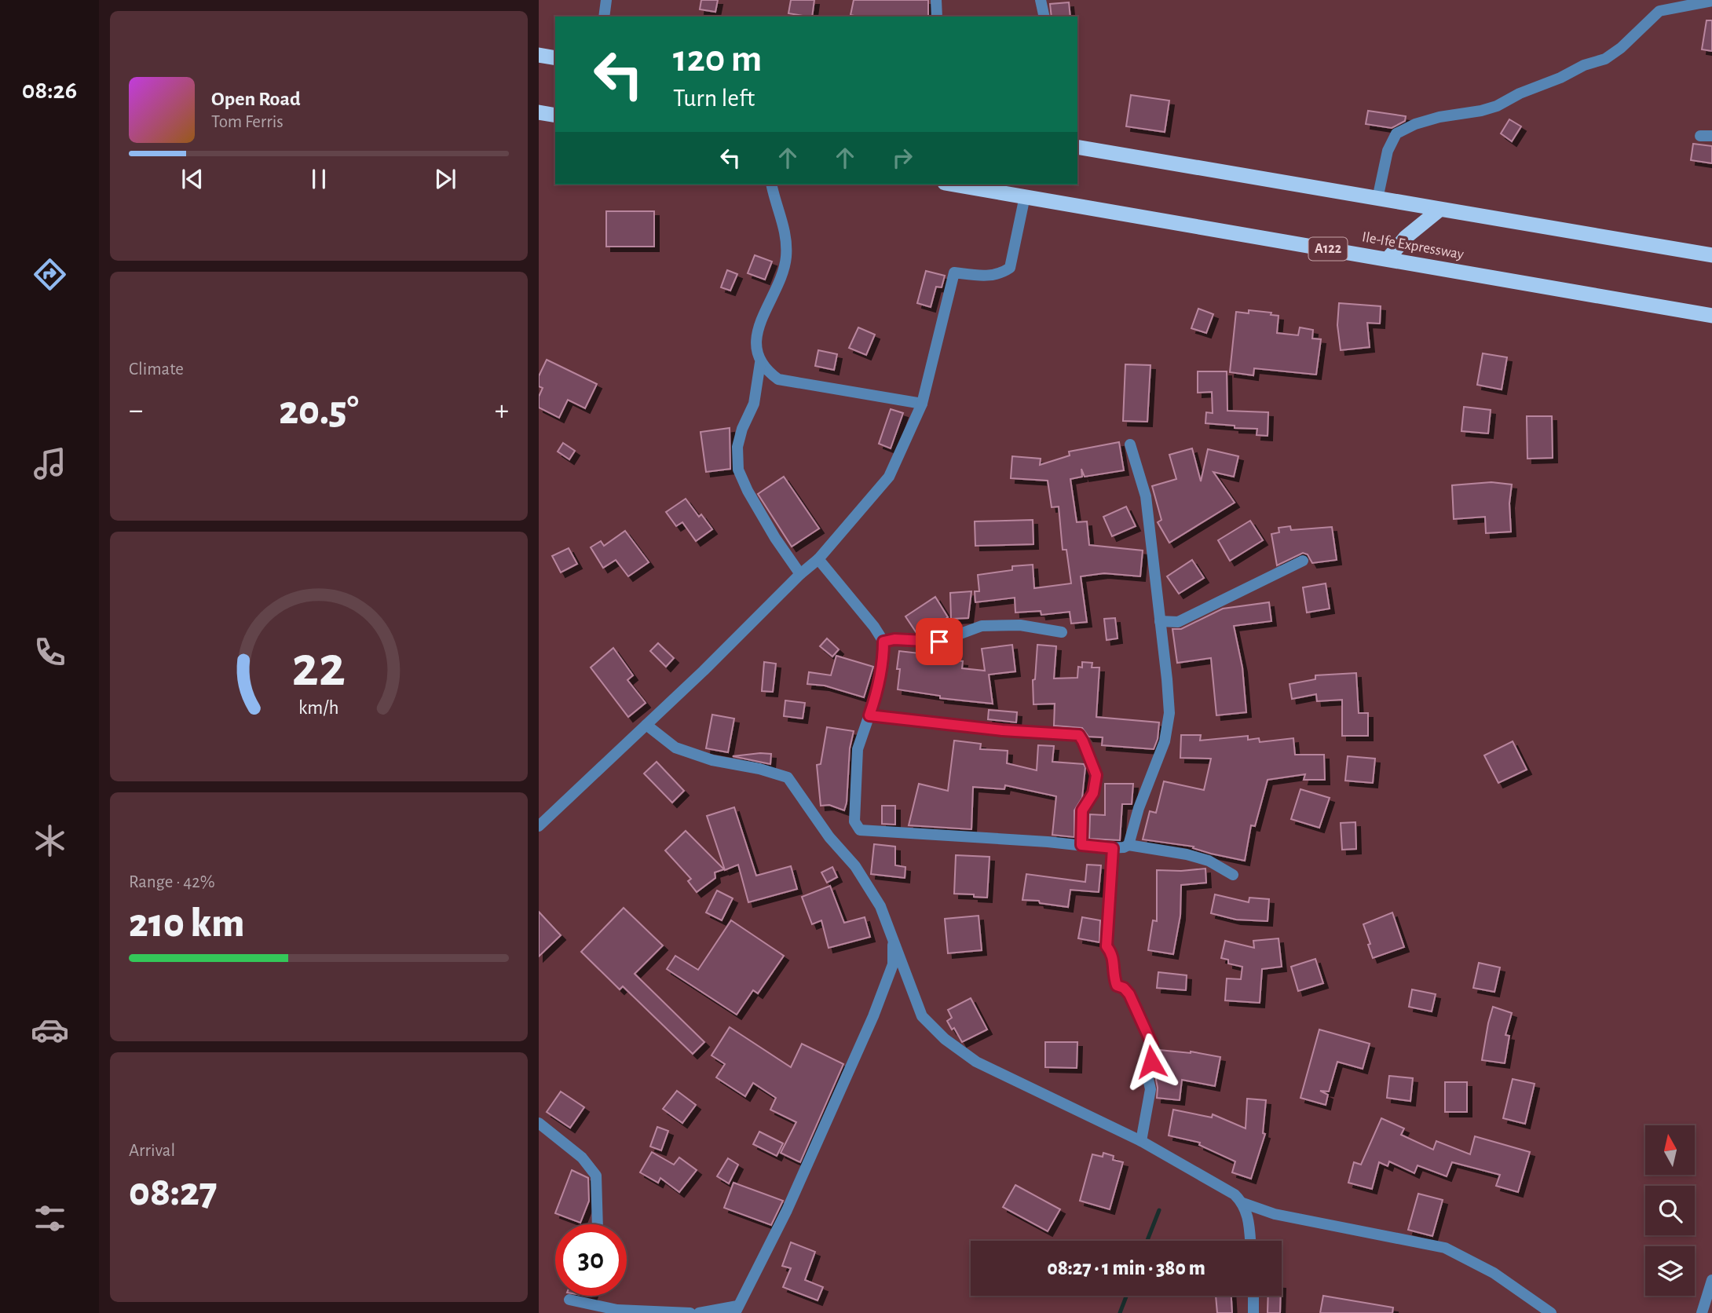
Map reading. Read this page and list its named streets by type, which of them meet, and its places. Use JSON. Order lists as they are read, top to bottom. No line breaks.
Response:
{"streets":{"highway":["Ile-Ife Expressway","A122"]},"north":"top","page":{"tabs":"08:26","turn":["120 m","Turn left"],"song":["Open Road","Tom Ferris"],"tile":["Climate",["Range · 42%","210 km"],["Arrival","08:27"]],"heat":["−","20.5°","+"],"limit":"30","trip":"08:27 · 1 min · 380 m","gauge":["22","km/h"]}}
